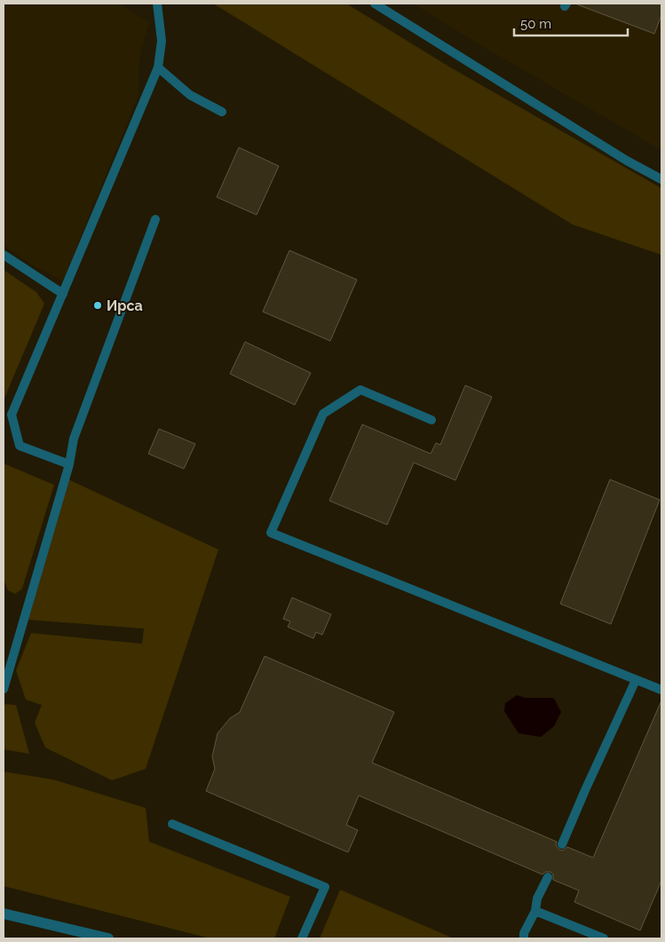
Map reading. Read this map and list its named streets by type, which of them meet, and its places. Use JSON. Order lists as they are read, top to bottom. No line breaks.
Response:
{"places":["Ирса"],"scale_bar":"50 m"}
